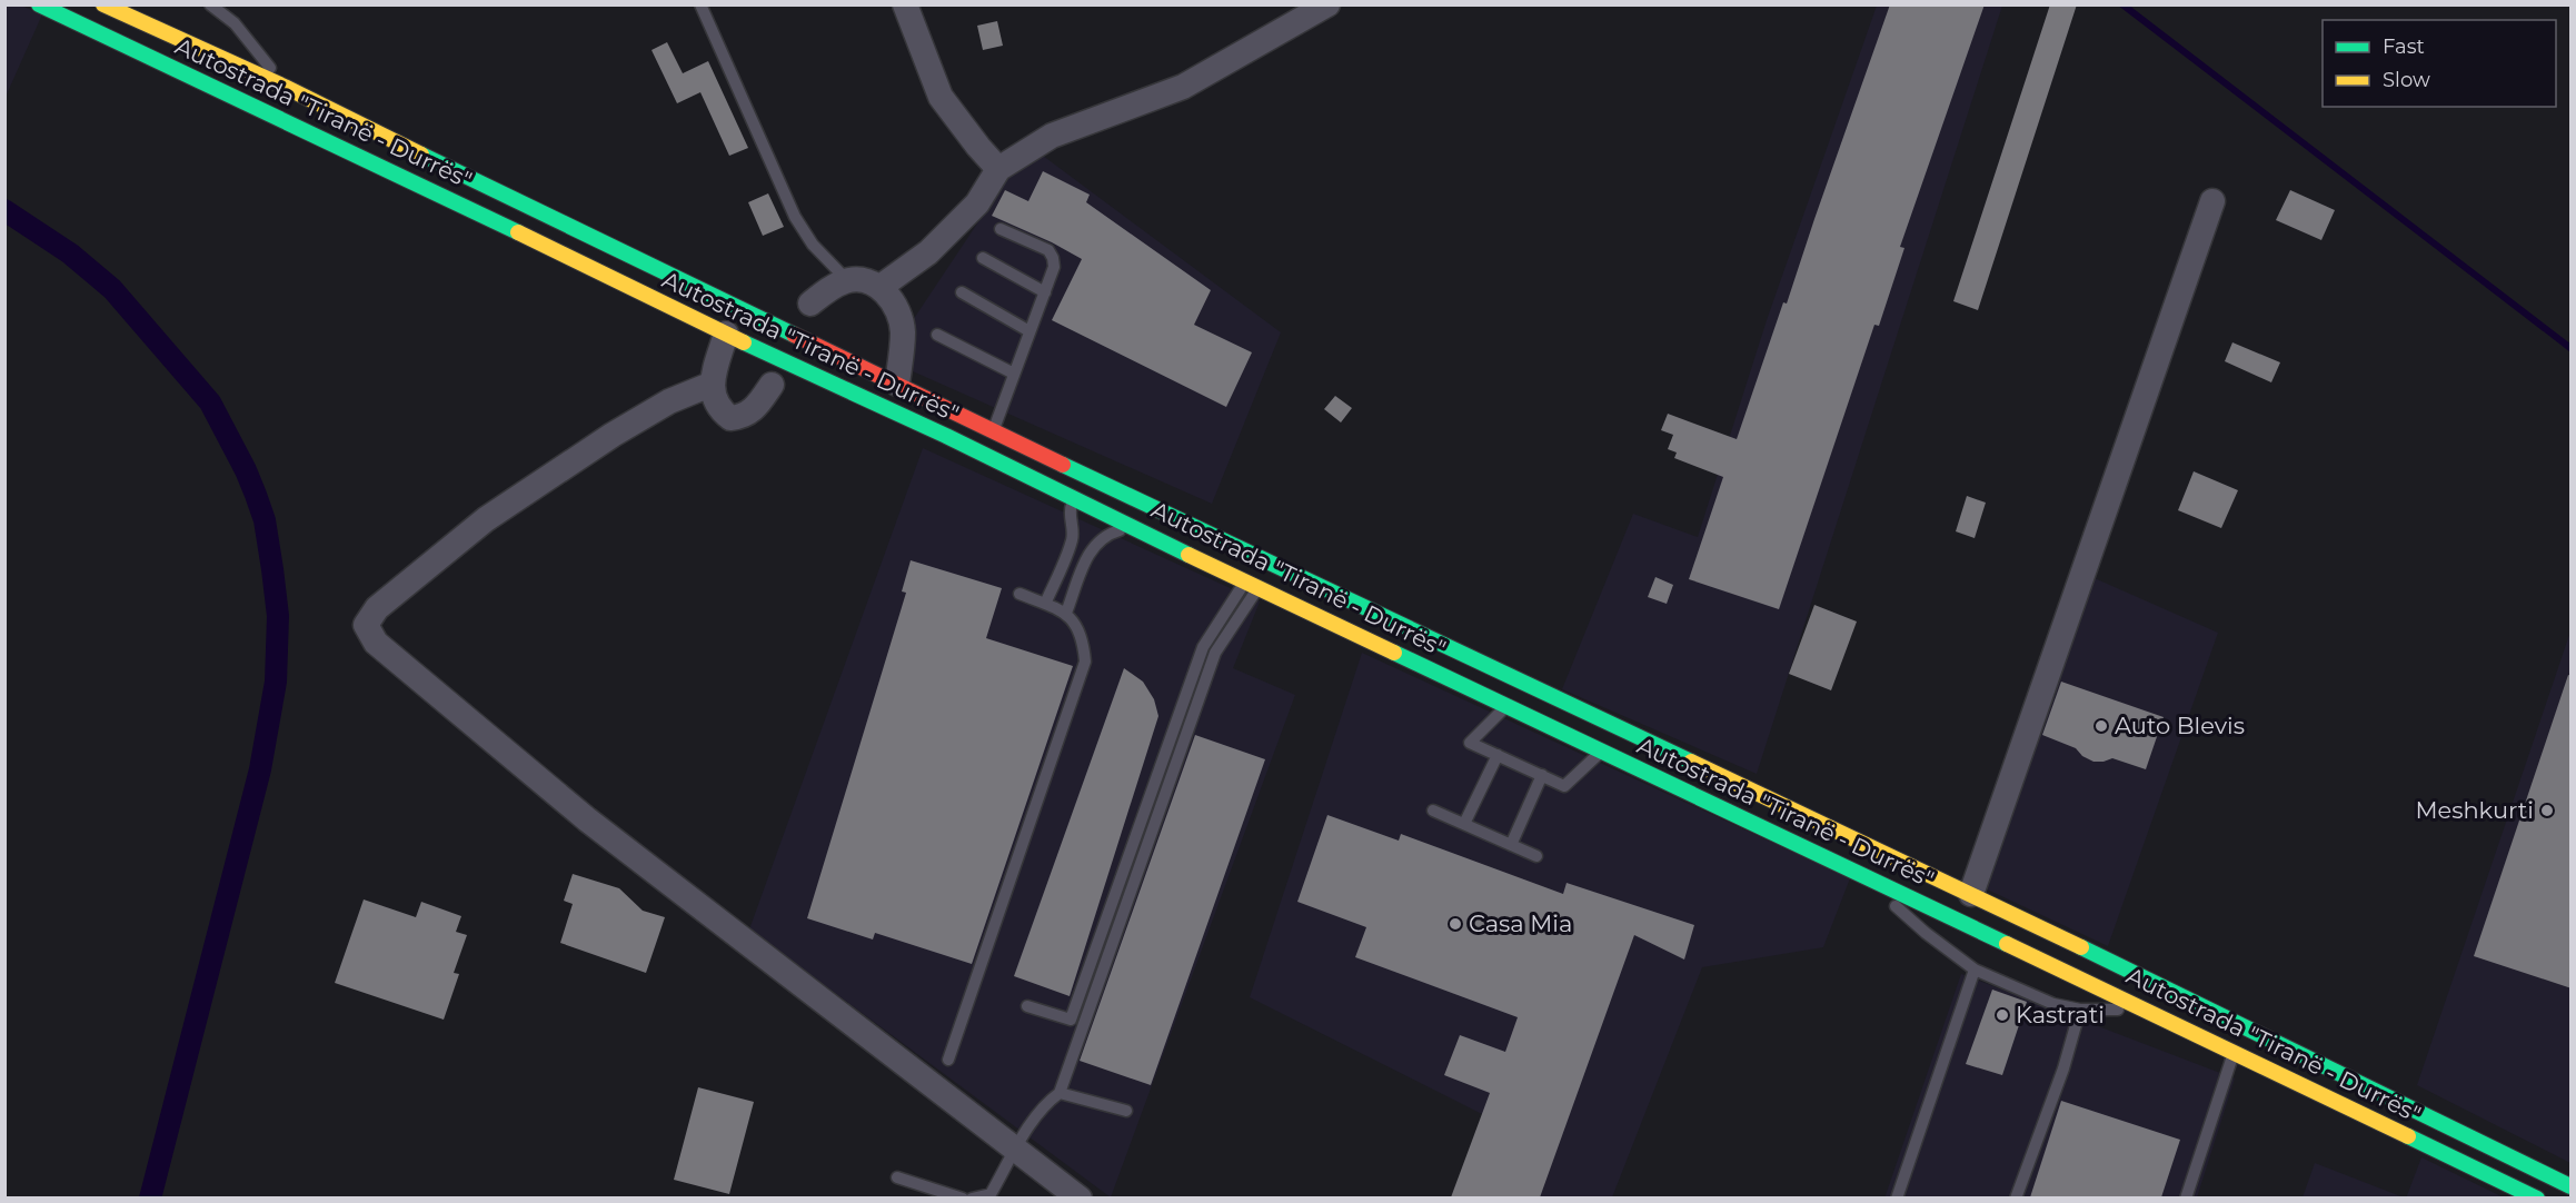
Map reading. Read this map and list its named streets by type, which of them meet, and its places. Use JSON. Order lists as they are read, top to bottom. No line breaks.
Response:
{"streets":{"highway":["Autostrada \"Tiranë - Durrës\""]},"places":["Auto Blevis","Meshkurti","Casa Mia","Kastrati"],"legend":["Fast","Slow"]}
